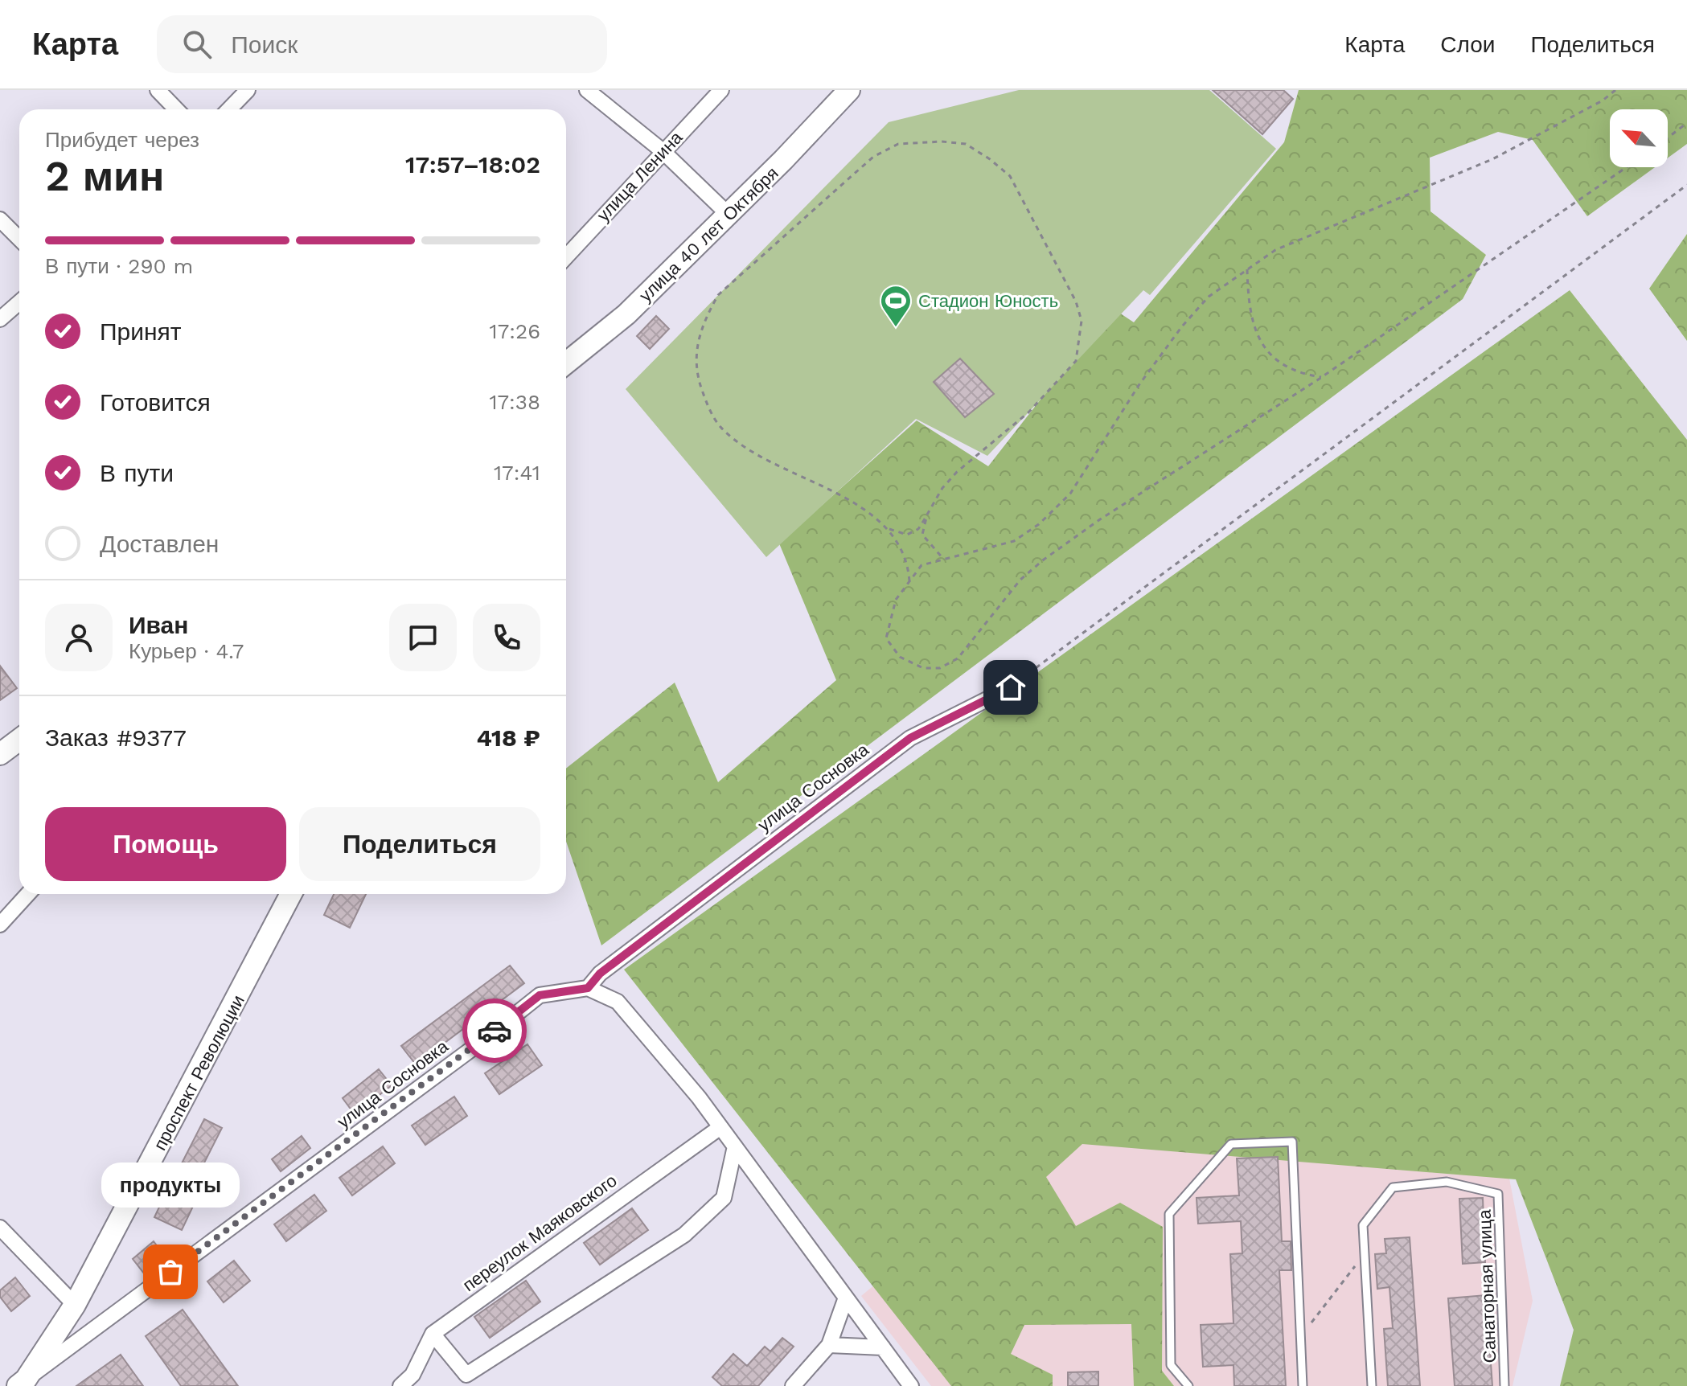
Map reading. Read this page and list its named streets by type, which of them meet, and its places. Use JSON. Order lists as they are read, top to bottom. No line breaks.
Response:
{"streets":{"street":["улица Ленина","улица 40 лет Октября","улица Сосновка","проспект Революции","переулок Маяковского"],"lane":["Санаторная улица"]},"crossings":[["улица Сосновка","проспект Революции"]],"places":{"sports":["Стадион Юность"],"other":["продукты"]},"north":"top left","page":{"header":"Карта","search":"Поиск","nav":["Карта","Слои","Поделиться"],"heading":["2 мин","Прибудет через","17:57–18:02"],"panel":["Иван","Курьер · 4.7","Заказ #9377","418 ₽"],"bar":"В пути · 290 m","list":[["Принят","17:26"],["Готовится","17:38"],["В пути","17:41"],"Доставлен"],"buttons":["Помощь","Поделиться"],"bubble":"продукты"}}
